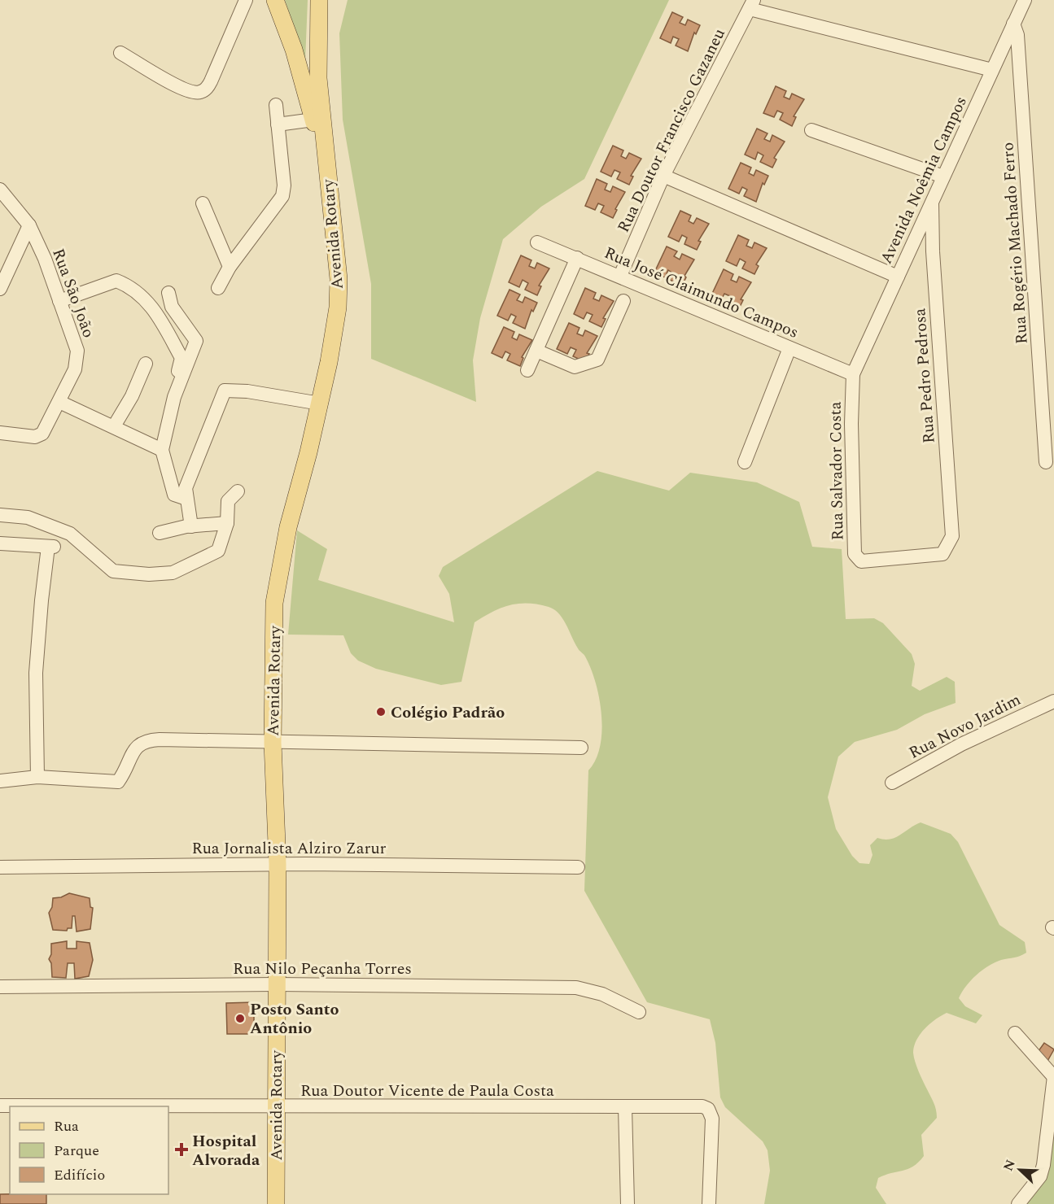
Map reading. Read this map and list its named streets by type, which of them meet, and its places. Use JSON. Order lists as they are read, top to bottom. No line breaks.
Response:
{"streets":{"main road":["Avenida Rotary"],"street":["Rua Doutor Francisco Gazaneu","Avenida Noêmia Campos","Rua Rogério Machado Ferro","Rua José Claimundo Campos","Rua São João","Rua Pedro Pedrosa","Rua Salvador Costa","Rua Novo Jardim","Rua Jornalista Alziro Zarur","Rua Nilo Peçanha Torres","Rua Doutor Vicente de Paula Costa"]},"crossings":[["Rua Doutor Francisco Gazaneu","Rua José Claimundo Campos"],["Avenida Noêmia Campos","Rua Rogério Machado Ferro"],["Avenida Noêmia Campos","Rua José Claimundo Campos"],["Avenida Noêmia Campos","Rua Pedro Pedrosa"],["Avenida Noêmia Campos","Rua Salvador Costa"],["Avenida Rotary","Rua Jornalista Alziro Zarur"],["Avenida Rotary","Rua Nilo Peçanha Torres"],["Avenida Rotary","Rua Doutor Vicente de Paula Costa"],["Rua José Claimundo Campos","Rua Salvador Costa"],["Rua Pedro Pedrosa","Rua Salvador Costa"]],"places":{"other":["Colégio Padrão","Posto Santo Antônio"],"health":["Hospital Alvorada"]},"legend":["Rua","Parque","Edifício"],"north":"top left"}
